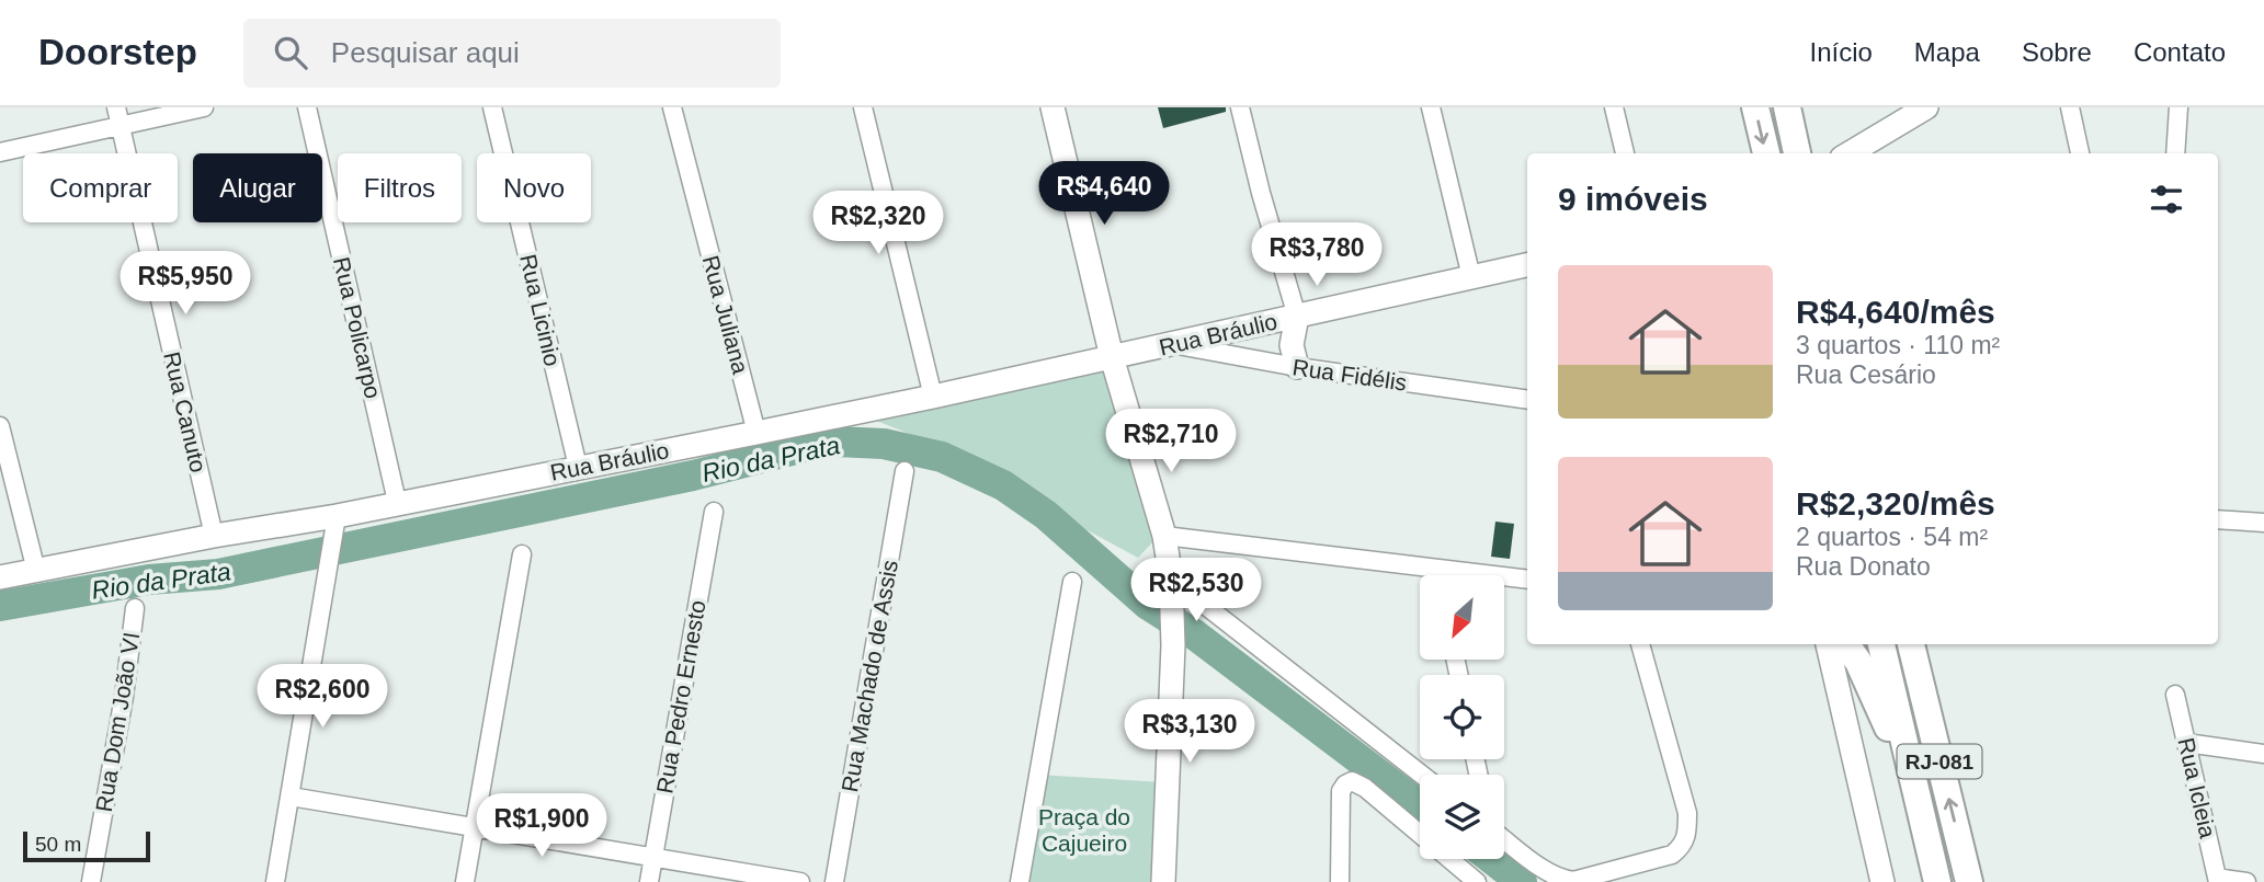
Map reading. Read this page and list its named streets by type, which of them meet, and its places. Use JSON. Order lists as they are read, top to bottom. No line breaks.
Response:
{"streets":{"main road":["RJ-081"],"street":["Rua Licinio","Rua Juliana","Rua Policarpo","Rua Bráulio","Rua Fidélis","Rua Canuto","Rua Machado de Assis","Rua Pedro Ernesto","Rua Dom João VI","Rua Icleia"]},"crossings":[["Rua Licinio","Rua Bráulio"],["Rua Juliana","Rua Bráulio"],["Rua Policarpo","Rua Bráulio"],["Rua Bráulio","Rua Fidélis"],["Rua Bráulio","Rua Canuto"]],"water":["Rio da Prata"],"parks":["Praça do Cajueiro"],"scale_bar":"50 m","north":"bottom left","page":{"header":"Doorstep","search":"Pesquisar aqui","nav":["Início","Mapa","Sobre","Contato"],"chip":["Comprar","Alugar","Filtros","Novo"],"heading":"9 imóveis","price":["R$4,640","R$2,320","R$3,780","R$5,950","R$2,710","R$2,530","R$2,600","R$3,130","R$1,900"],"list":[{"name":"R$4,640/mês","note":"3 quartos · 110 m² · Rua Cesário"},{"name":"R$2,320/mês","note":"2 quartos · 54 m² · Rua Donato"}],"scale":"50 m"}}
